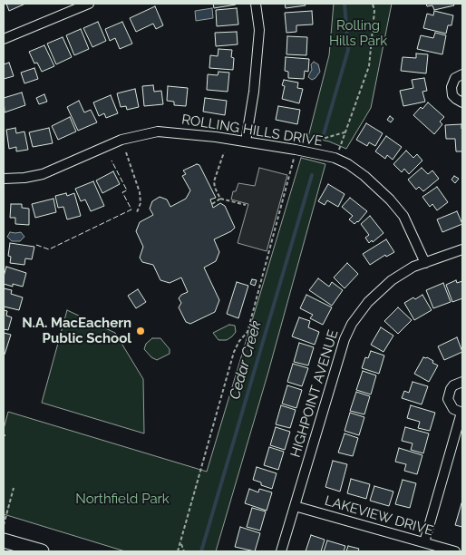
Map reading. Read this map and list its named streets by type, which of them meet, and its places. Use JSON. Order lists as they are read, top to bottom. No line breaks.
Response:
{"streets":{"street":["ROLLING HILLS DRIVE","HIGHPOINT AVENUE","LAKEVIEW DRIVE"]},"crossings":[["ROLLING HILLS DRIVE","HIGHPOINT AVENUE"],["HIGHPOINT AVENUE","LAKEVIEW DRIVE"]],"water":["Cedar Creek"],"parks":["Rolling Hills Park","Northfield Park"],"places":["N.A. MacEachern Public School"]}
